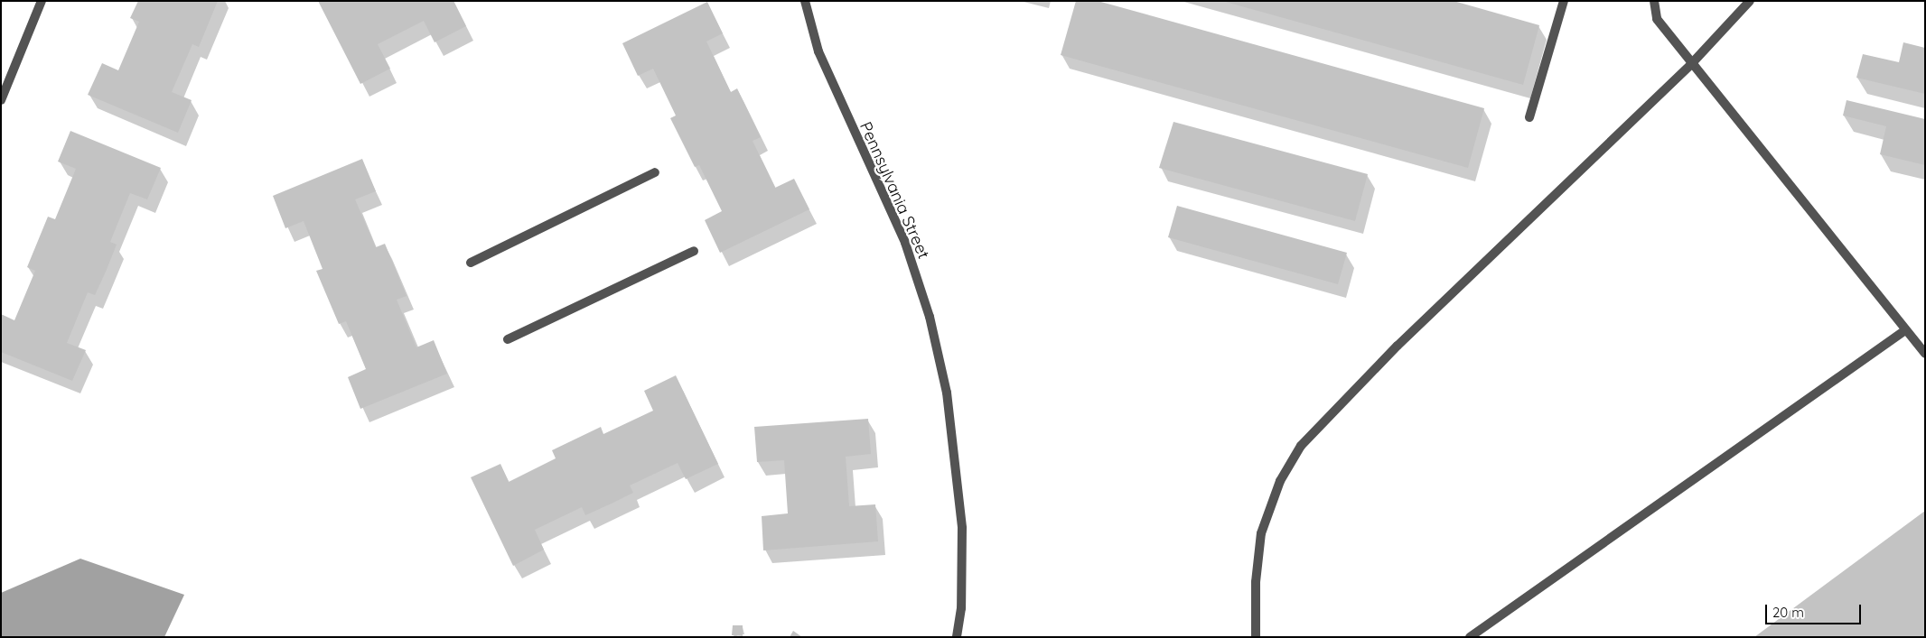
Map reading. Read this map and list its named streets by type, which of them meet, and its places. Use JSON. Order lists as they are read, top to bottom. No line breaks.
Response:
{"streets":{"street":["Pennsylvania Street"]},"scale_bar":"20 m"}
